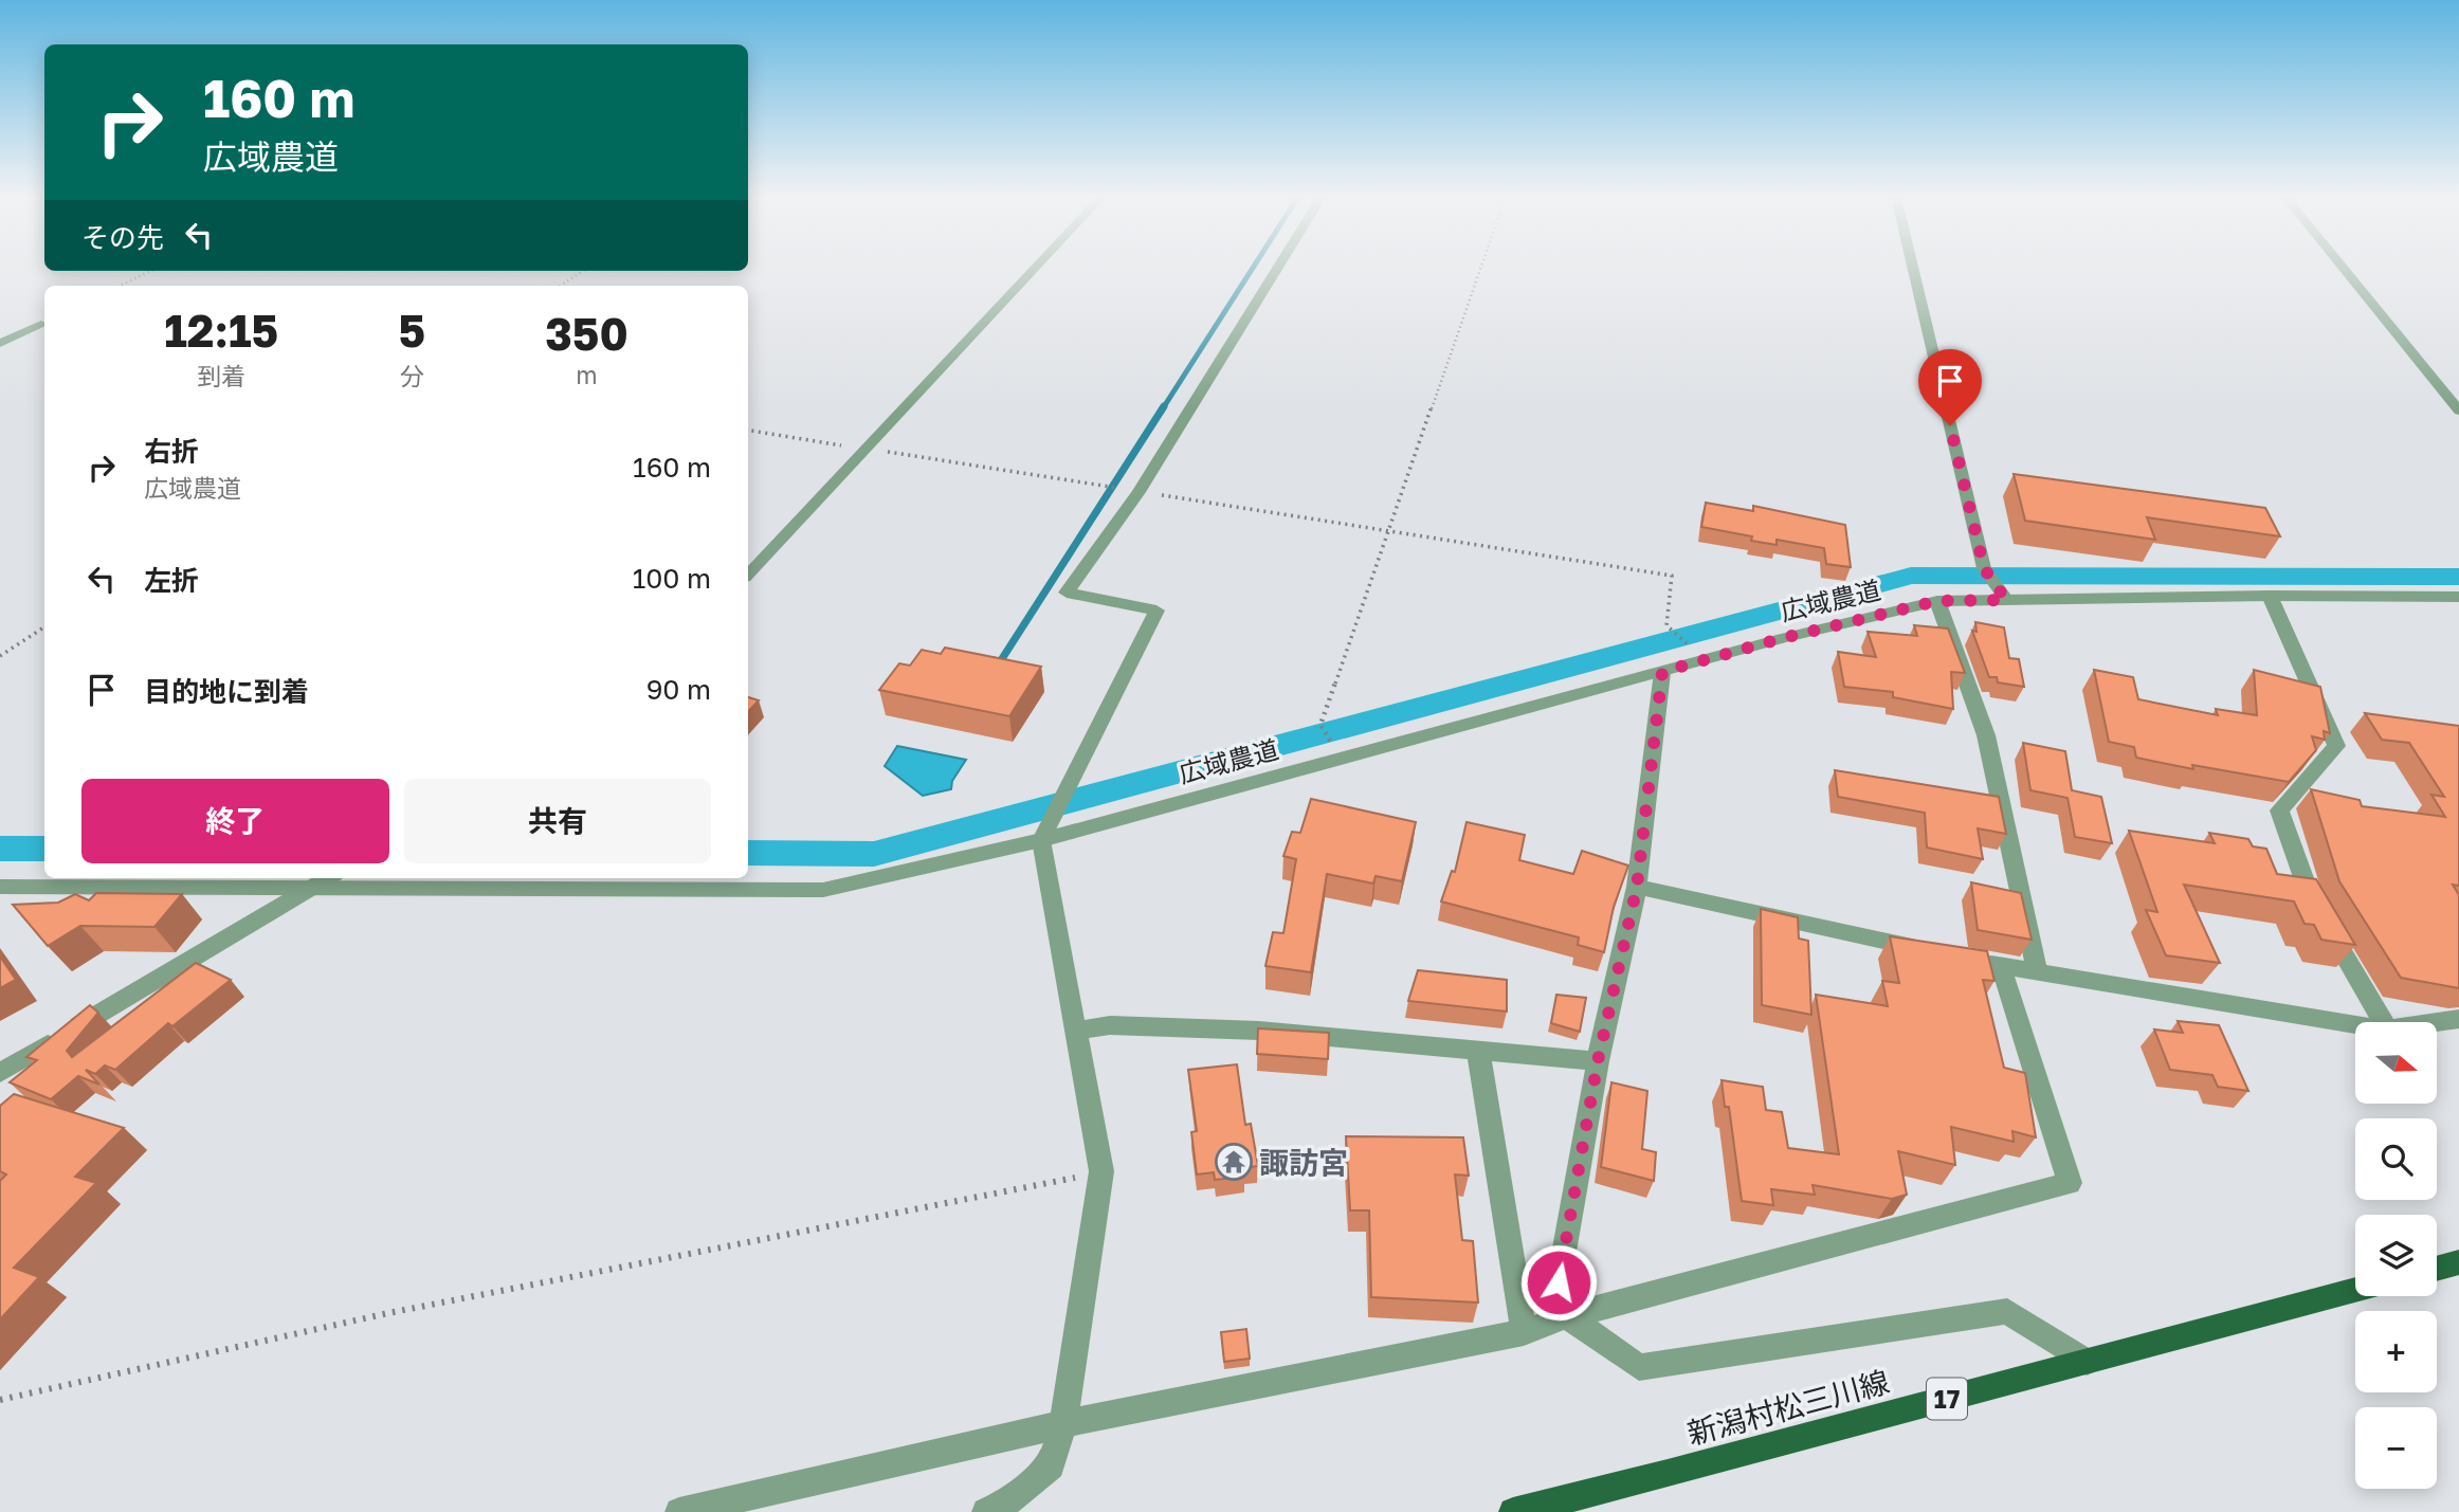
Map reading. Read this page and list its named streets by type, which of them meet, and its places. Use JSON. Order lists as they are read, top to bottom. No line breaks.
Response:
{"streets":{"main road":["17","新潟村松三川線"],"street":["広域農道"]},"places":{"temple":["諏訪宮"]},"north":"right","page":{"turn":["160 m","広域農道"],"then":"その先","eta":["12:15","到着","5","分","350","m"],"list":[{"name":"右折","note":"広域農道","value":"160 m"},{"name":"左折","value":"100 m"},{"name":"目的地に到着","value":"90 m"}],"buttons":["終了","共有"],"map_buttons":["+","−"]}}
